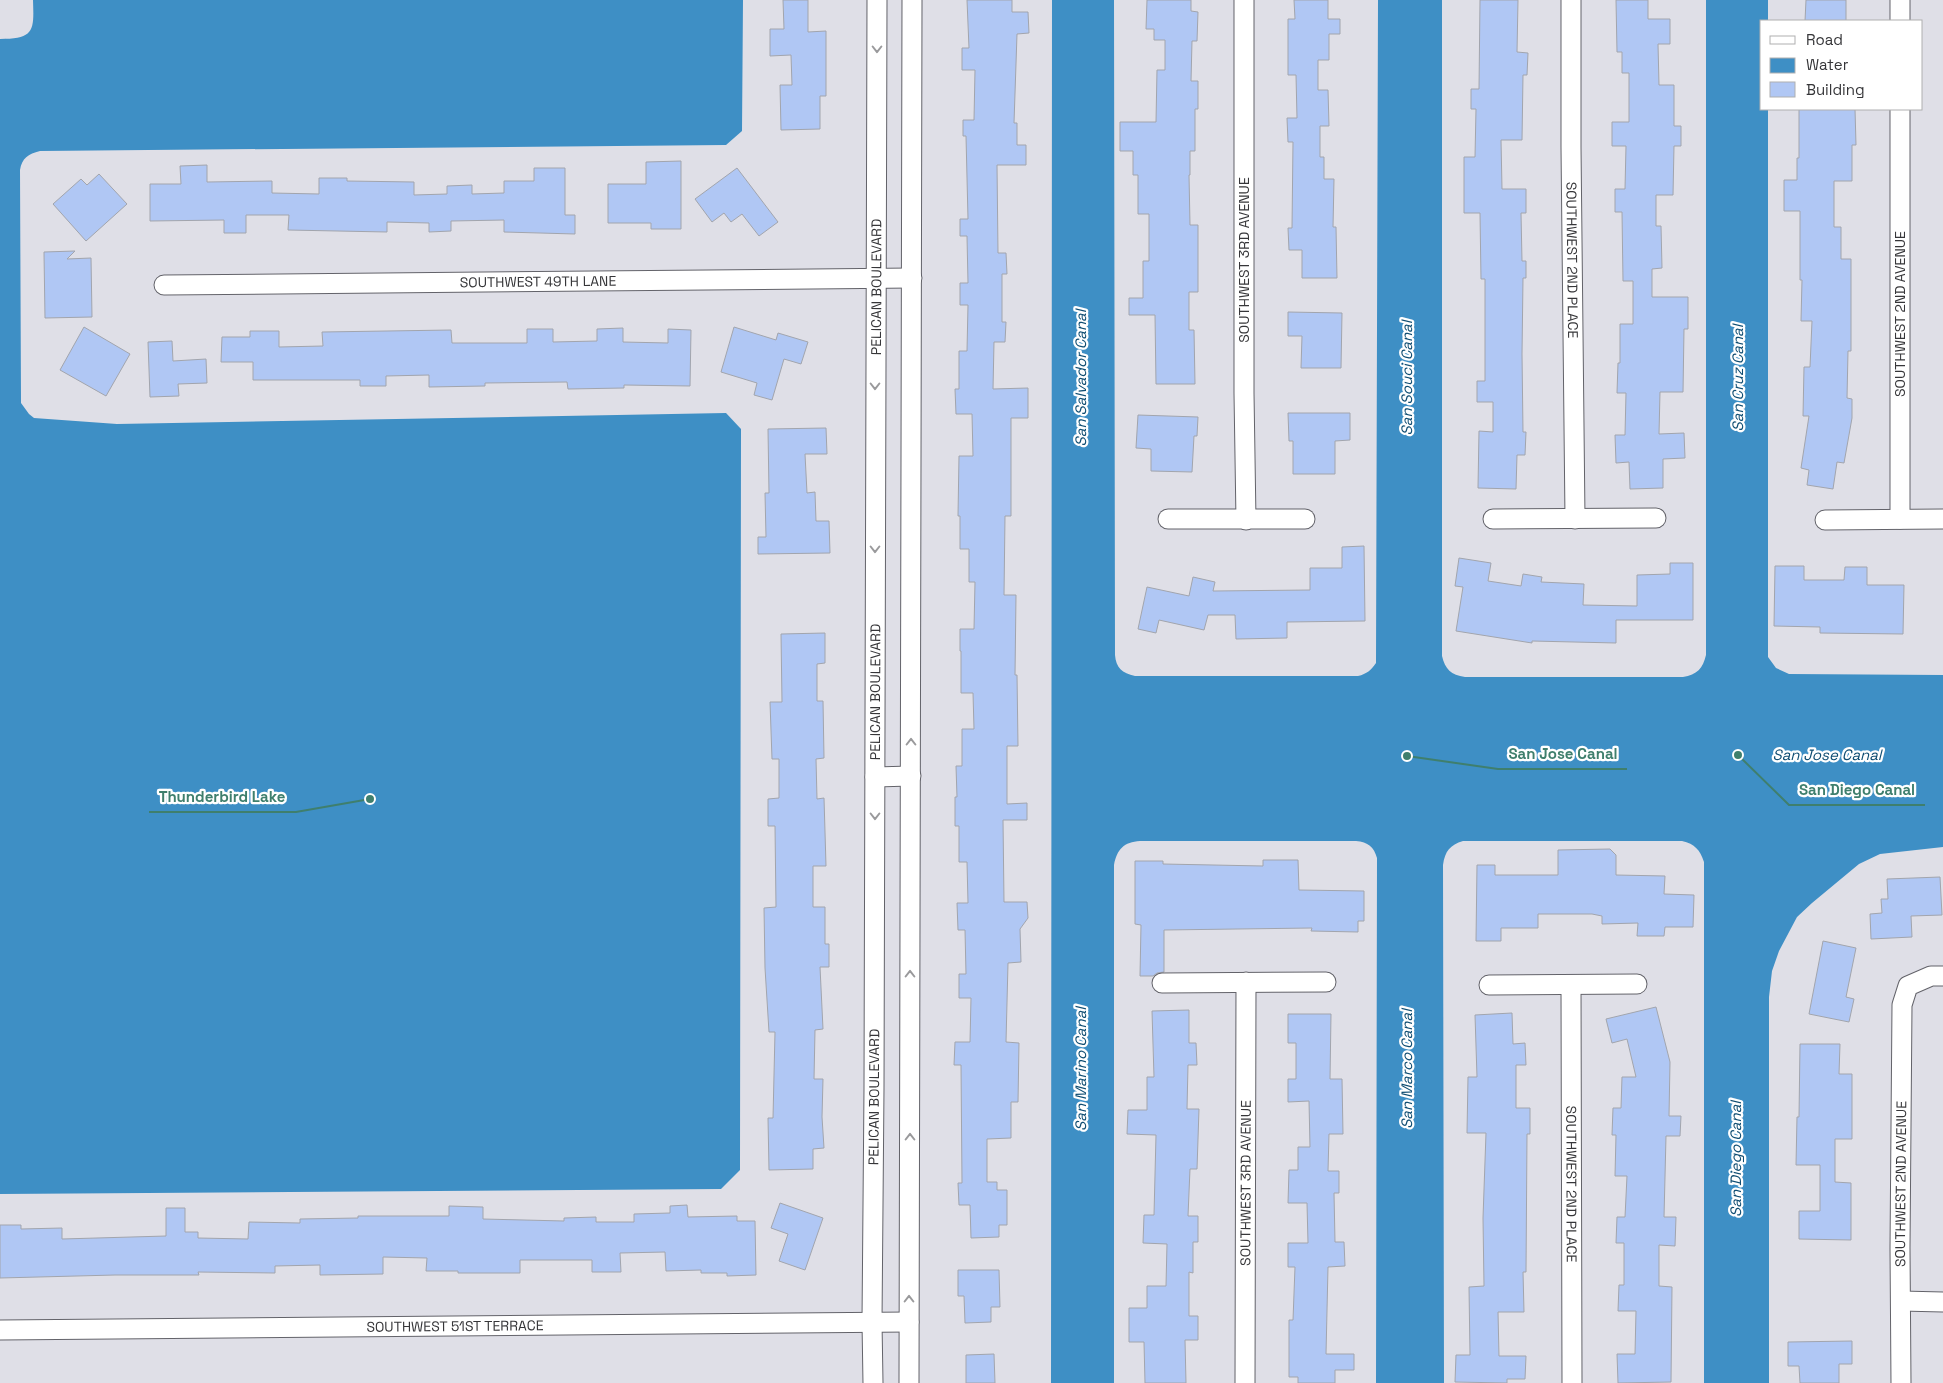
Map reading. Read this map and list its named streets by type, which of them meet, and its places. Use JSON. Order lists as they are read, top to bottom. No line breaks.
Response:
{"streets":{"street":["SOUTHWEST 2ND PLACE","SOUTHWEST 3RD AVENUE","SOUTHWEST 49TH LANE","PELICAN BOULEVARD","SOUTHWEST 2ND AVENUE","SOUTHWEST 51ST TERRACE"]},"crossings":[["SOUTHWEST 49TH LANE","PELICAN BOULEVARD"],["PELICAN BOULEVARD","SOUTHWEST 51ST TERRACE"]],"water":["San Salvador Canal","San Souci Canal","San Cruz Canal","San Jose Canal","San Marino Canal","San Marco Canal","San Diego Canal"],"places":["San Diego Canal","San Jose Canal","Thunderbird Lake"],"legend":["Road","Water","Building"]}
